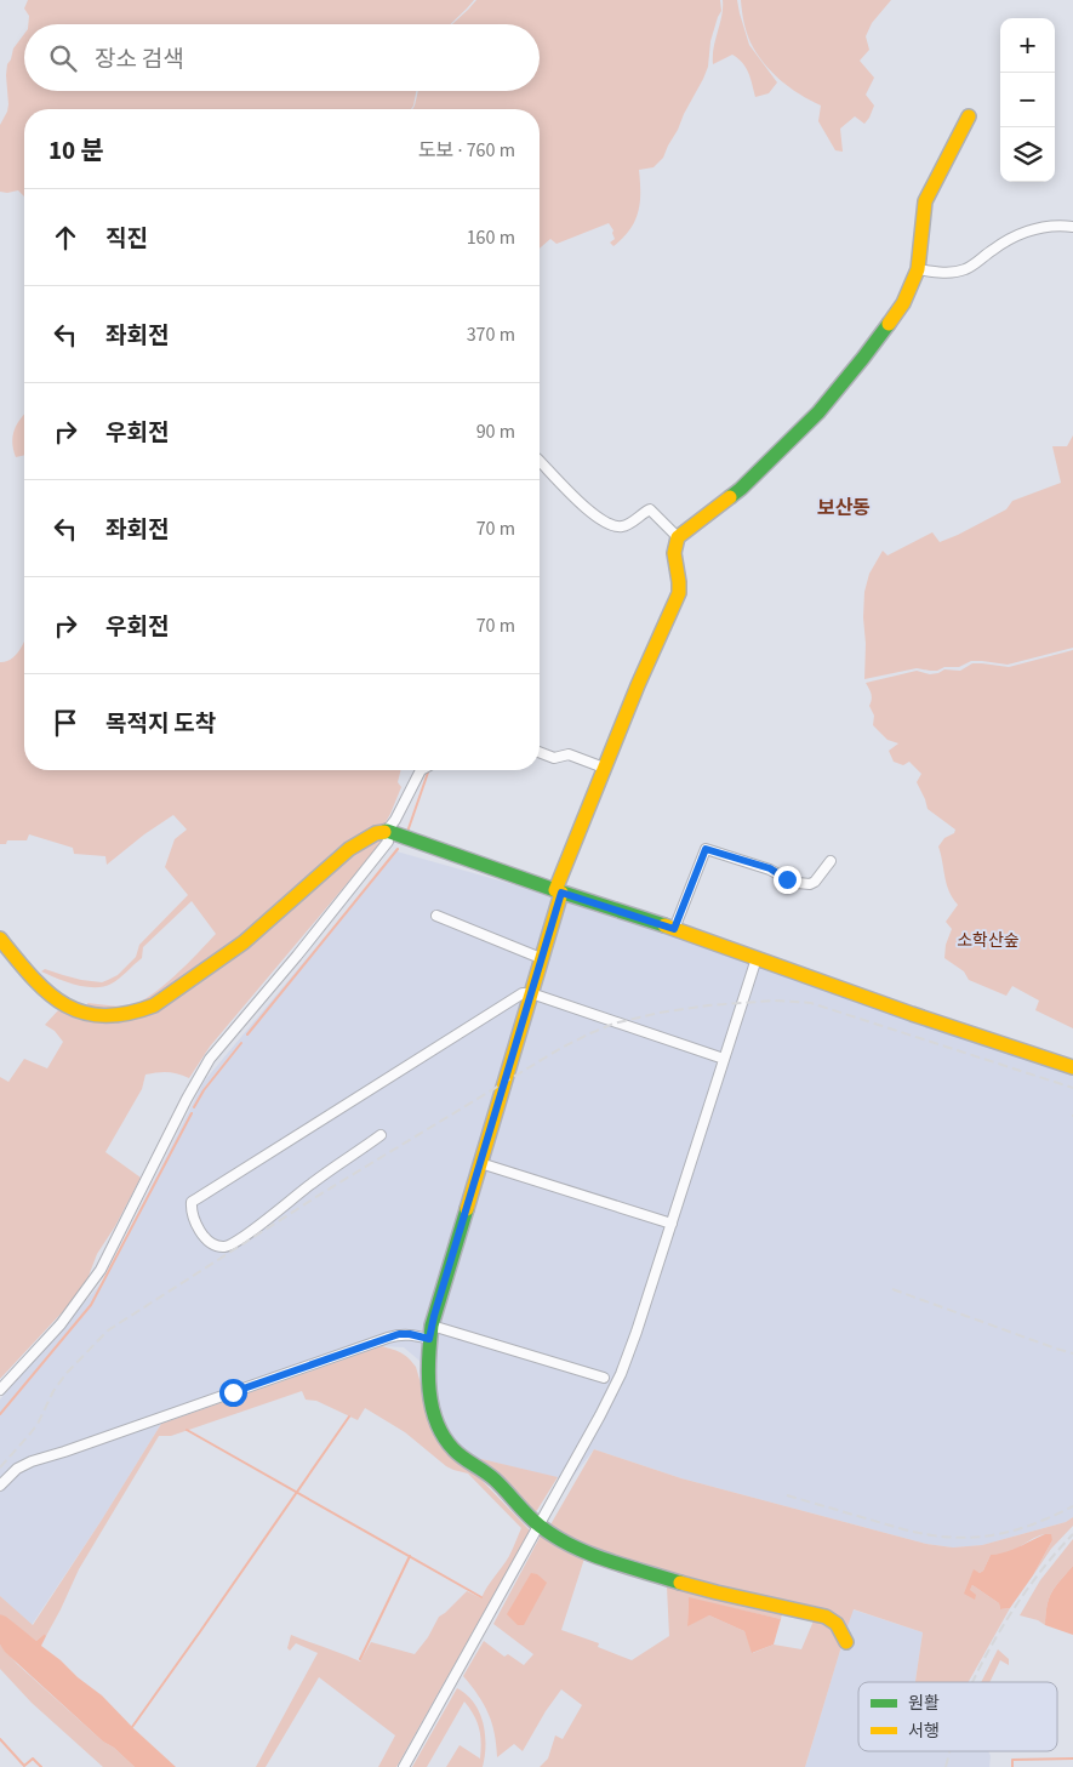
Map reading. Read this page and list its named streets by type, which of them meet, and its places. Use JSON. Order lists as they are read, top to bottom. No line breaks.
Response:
{"districts":["보산동"],"parks":["소학산숲"],"legend":["원활","서행"],"page":{"map_buttons":["+","−"],"search":"장소 검색","heading":["10 분","도보 · 760 m"],"list":[["직진","160 m"],["좌회전","370 m"],["우회전","90 m"],["좌회전","70 m"],["우회전","70 m"],"목적지 도착"]}}
